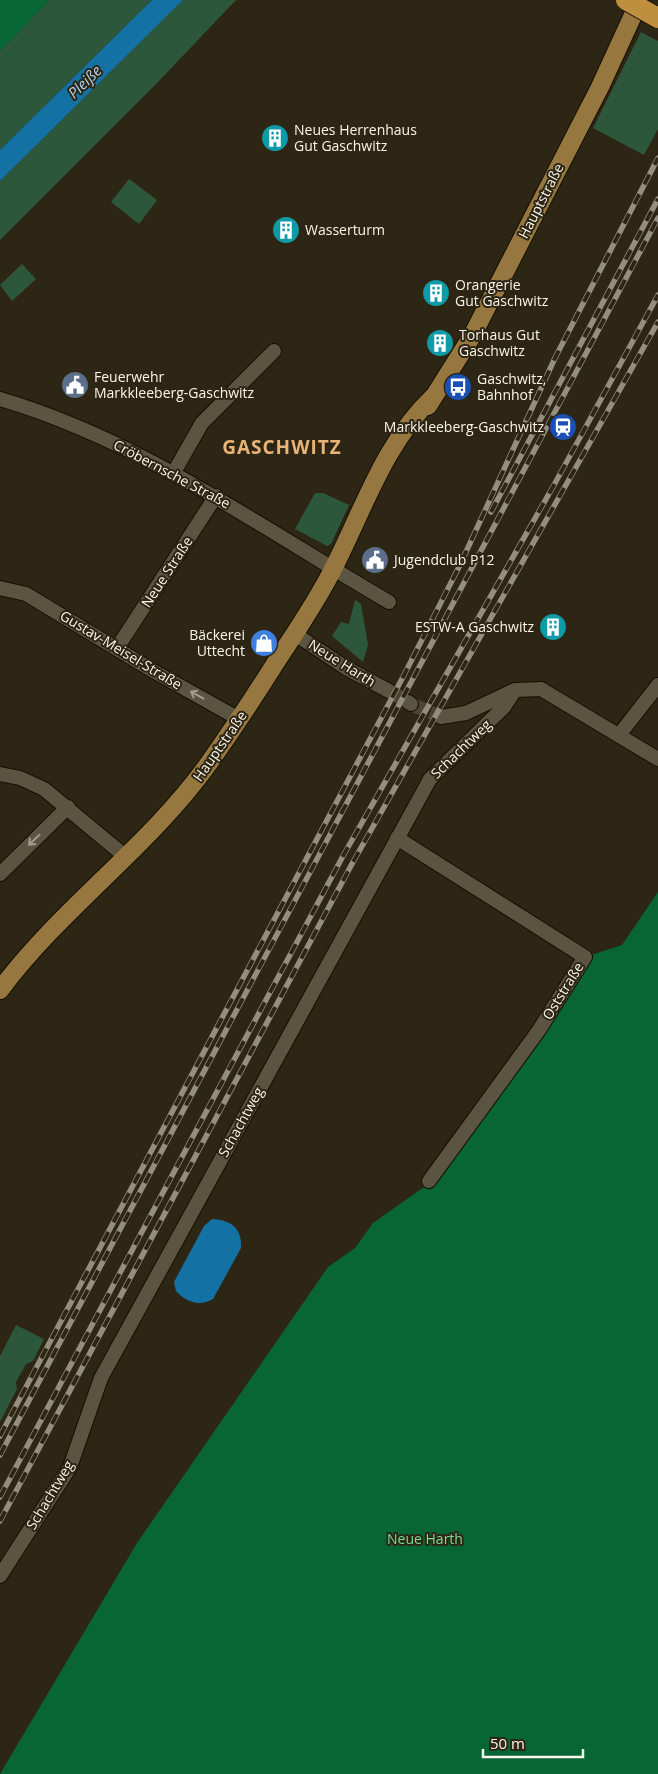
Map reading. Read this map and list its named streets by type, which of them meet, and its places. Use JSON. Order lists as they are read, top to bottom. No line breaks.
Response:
{"streets":{"main road":["Hauptstraße"],"street":["Cröbernsche Straße","Neue Straße","Gustav-Meisel-Straße","Neue Harth","Schachtweg","Oststraße"]},"crossings":[["Hauptstraße","Cröbernsche Straße"],["Hauptstraße","Gustav-Meisel-Straße"],["Hauptstraße","Neue Harth"],["Cröbernsche Straße","Neue Straße"],["Neue Straße","Gustav-Meisel-Straße"],["Schachtweg","Oststraße"]],"one_way":["Gustav-Meisel-Straße"],"districts":["GASCHWITZ"],"water":["Pleiße"],"parks":["Neue Harth"],"places":{"building":["Neues Herrenhaus Gut Gaschwitz","Wasserturm","Orangerie Gut Gaschwitz","Torhaus Gut Gaschwitz","ESTW-A Gaschwitz"],"public building":["Feuerwehr Markkleeberg-Gaschwitz","Jugendclub P12"],"bus stop":["Gaschwitz, Bahnhof"],"station":["Markkleeberg-Gaschwitz"],"shop":["Bäckerei Uttecht"]},"scale_bar":"50 m"}
